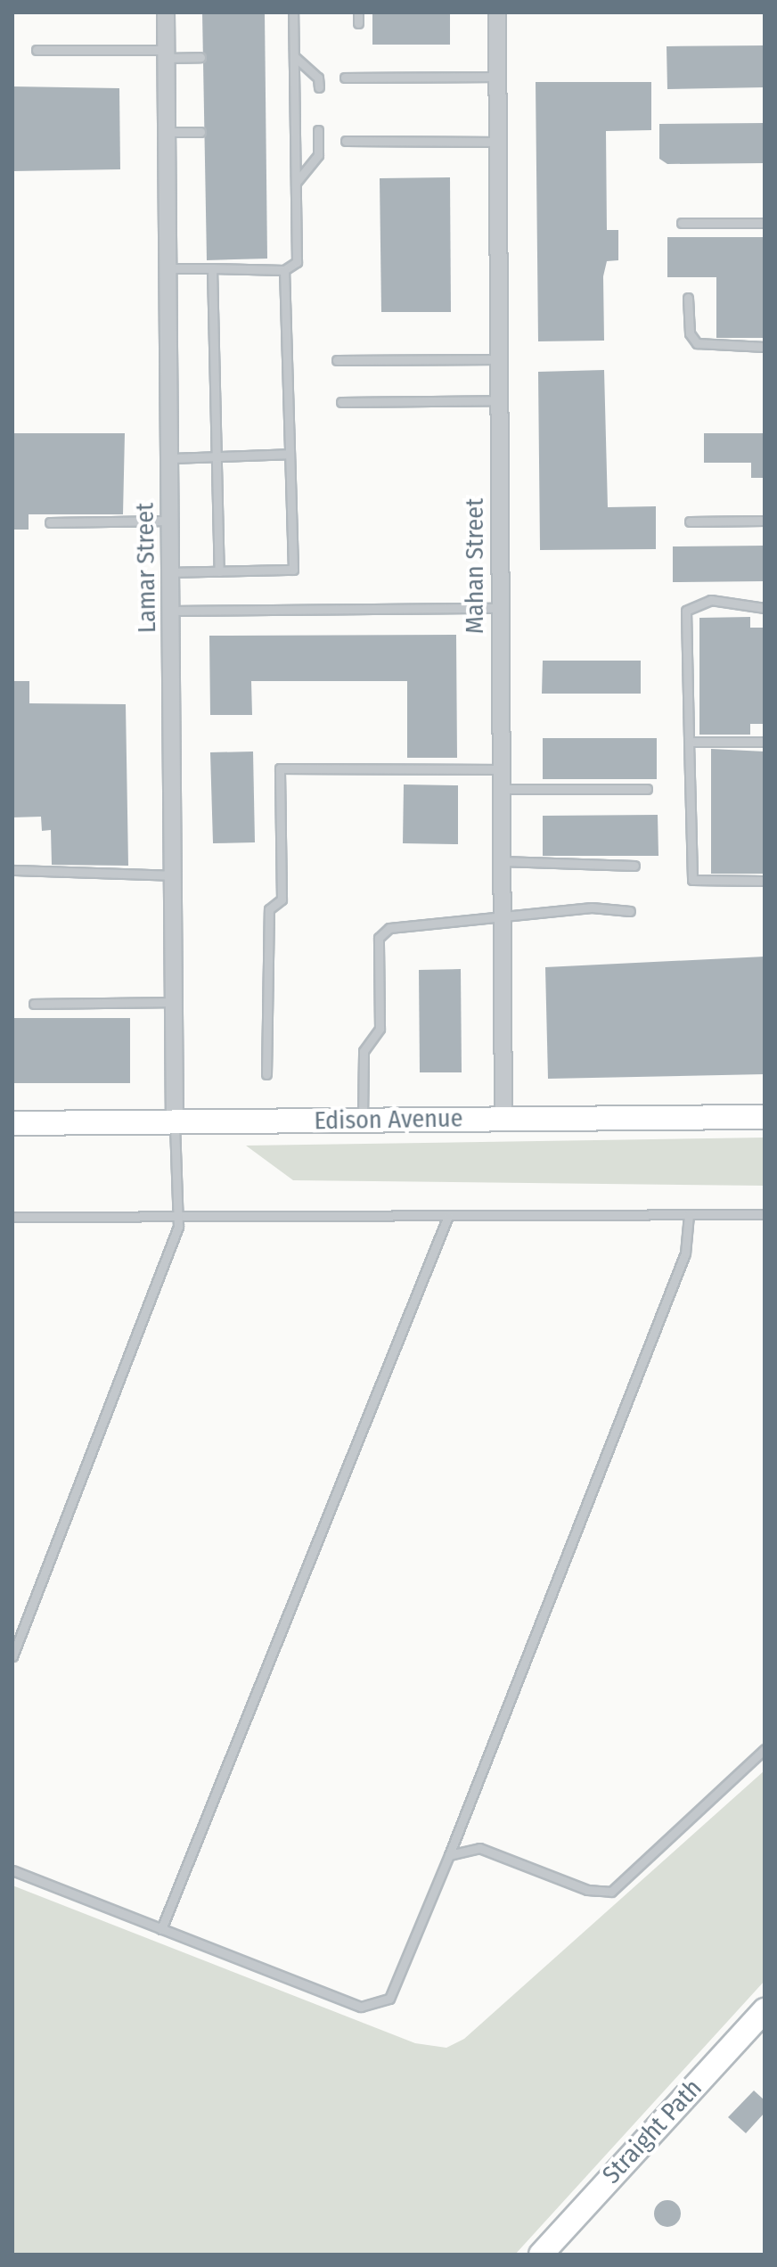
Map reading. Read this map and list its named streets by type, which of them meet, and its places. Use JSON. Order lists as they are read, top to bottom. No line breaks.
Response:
{"streets":{"street":["Mahan Street","Lamar Street","Edison Avenue","Straight Path"]},"crossings":[["Mahan Street","Edison Avenue"],["Lamar Street","Edison Avenue"]]}
